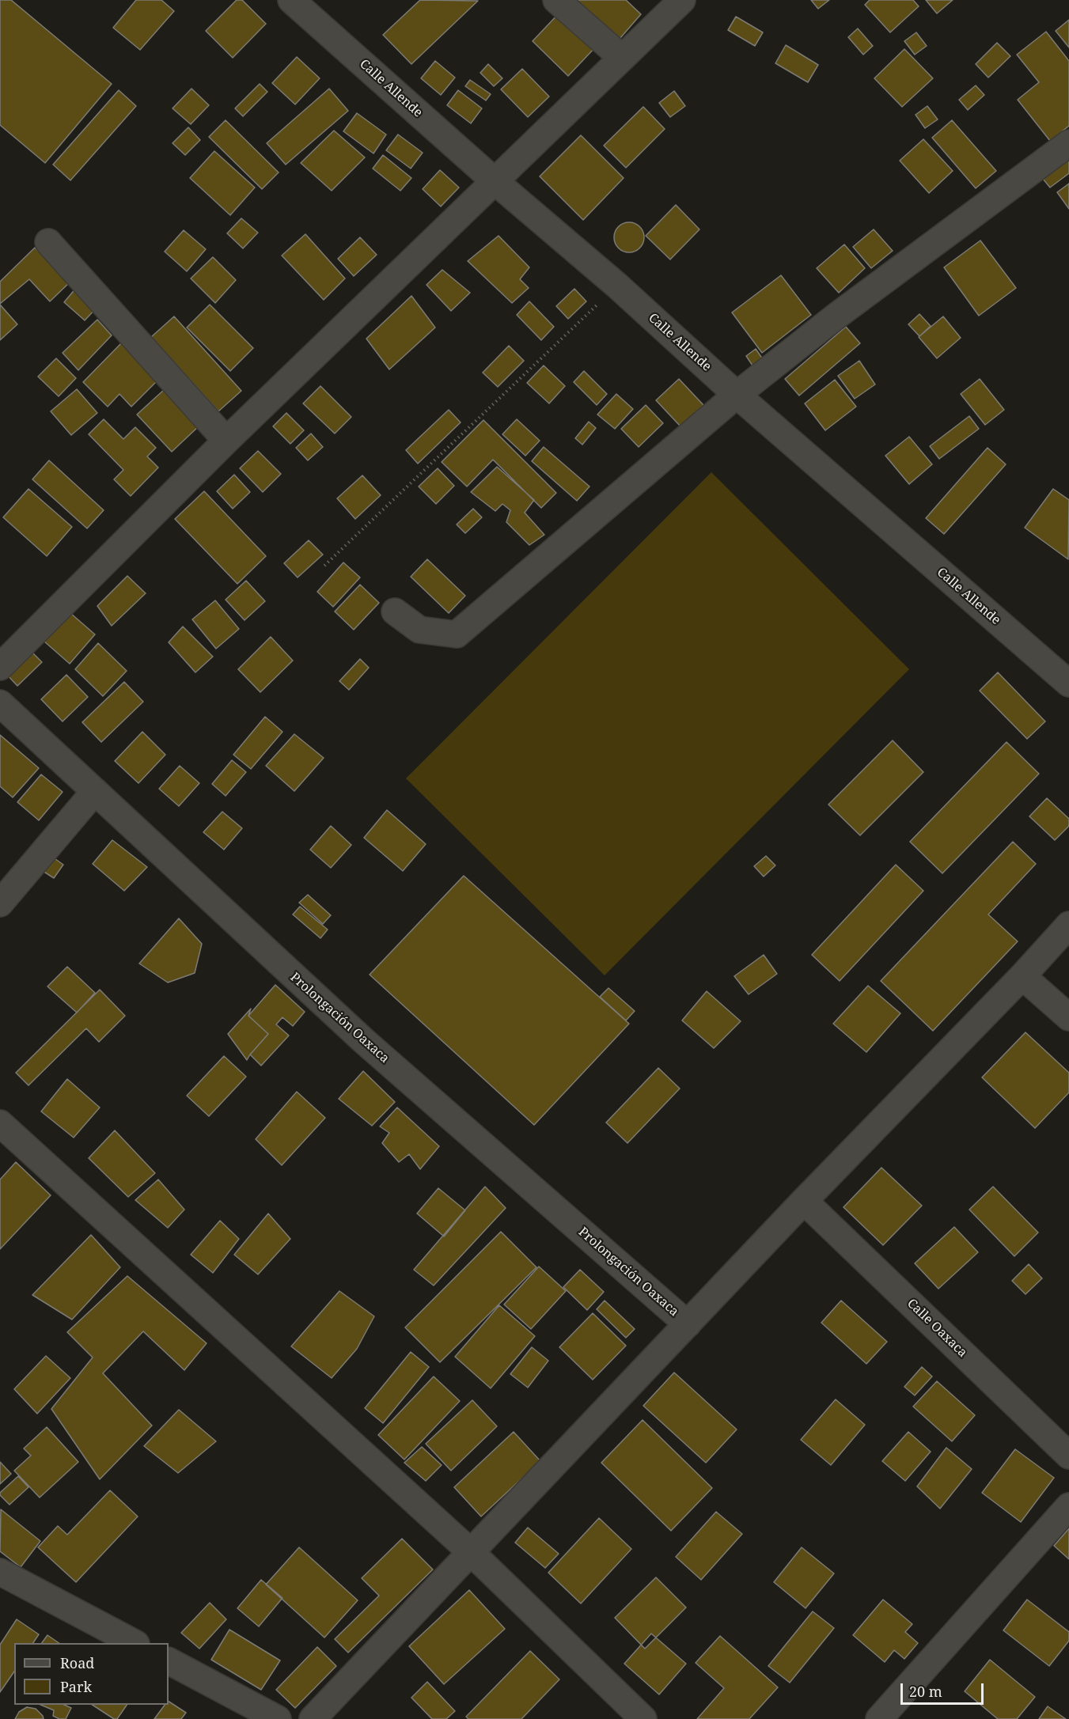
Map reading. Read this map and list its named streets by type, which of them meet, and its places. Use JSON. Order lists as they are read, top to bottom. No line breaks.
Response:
{"streets":{"street":["Calle Allende","Prolongación Oaxaca","Calle Oaxaca"]},"legend":["Road","Park"],"scale_bar":"20 m"}
